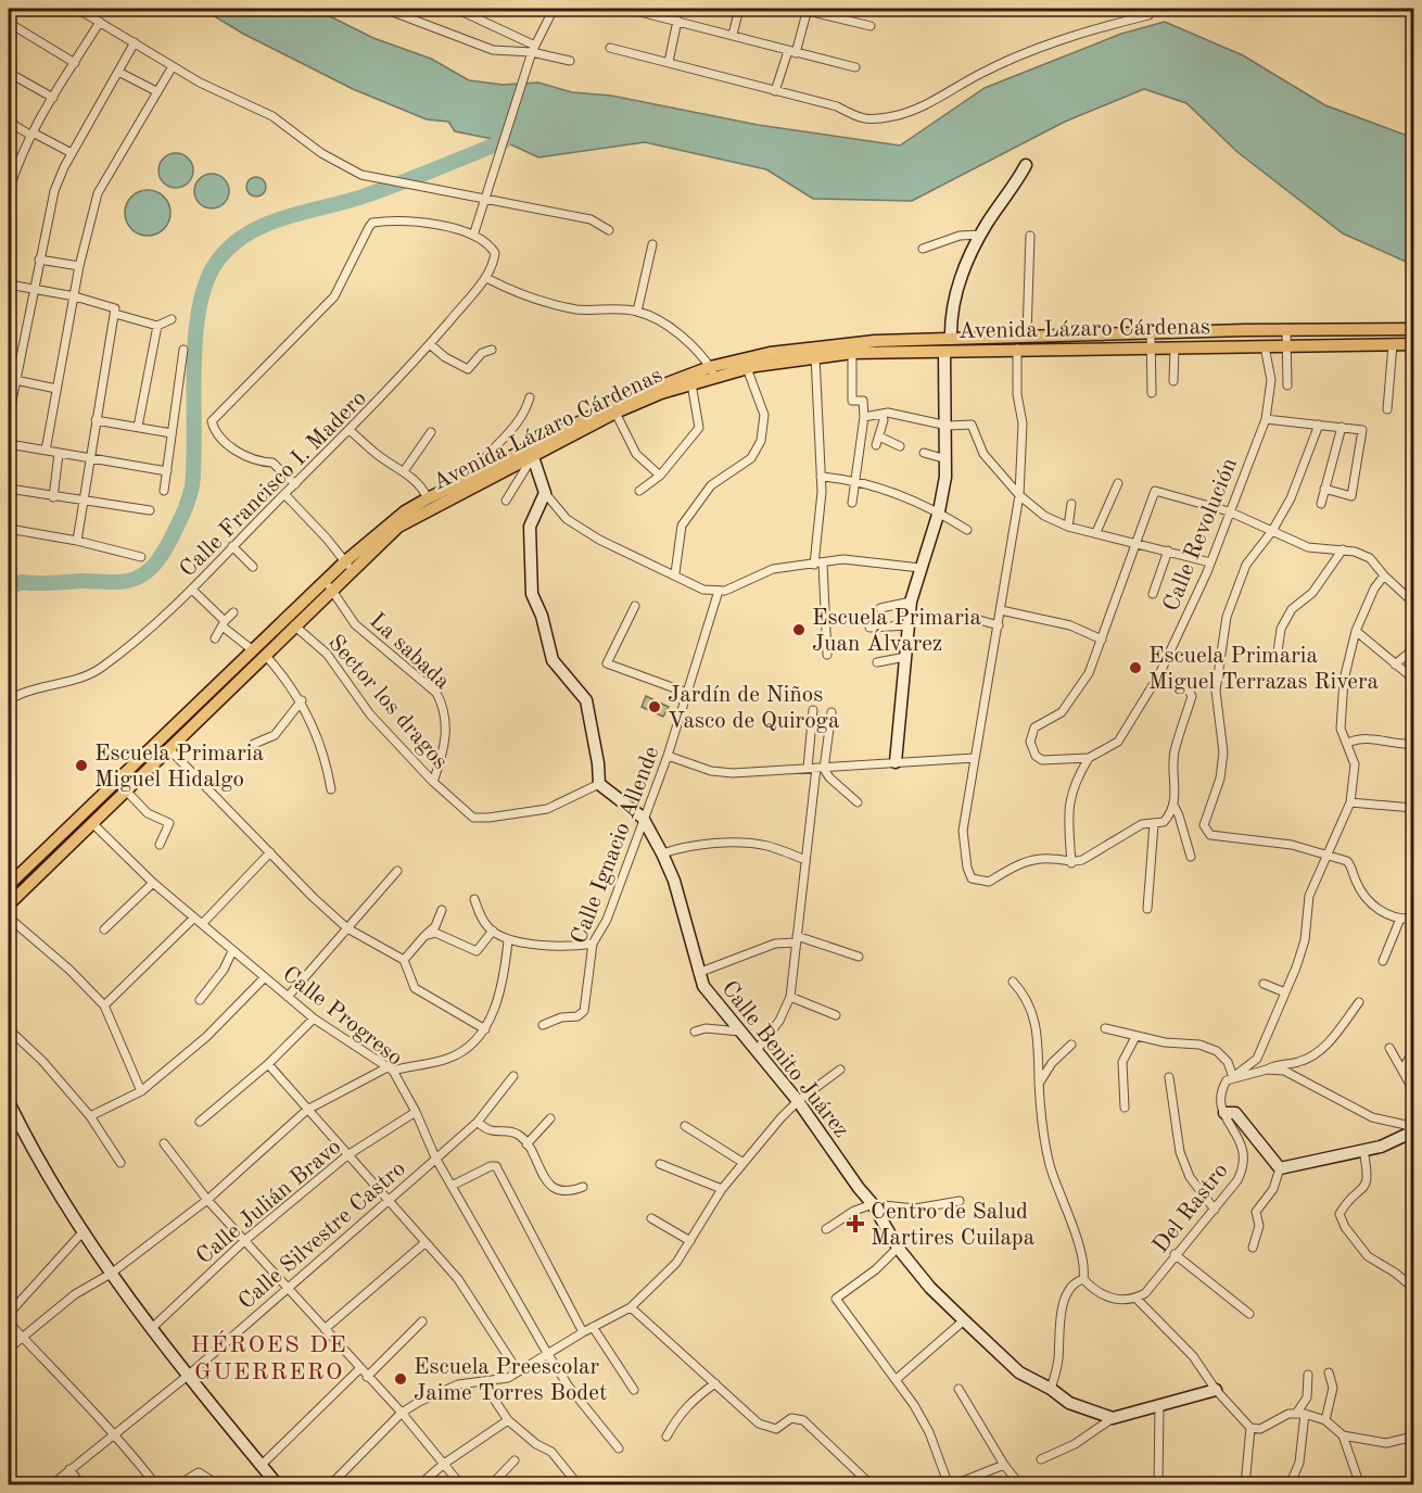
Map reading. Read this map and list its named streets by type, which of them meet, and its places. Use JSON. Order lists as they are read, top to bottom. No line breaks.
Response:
{"streets":{"main road":["Avenida Lázaro Cárdenas"],"street":["Calle Francisco I. Madero","Calle Revolución","La sabada","Sector los dragos","Calle Ignacio Allende","Calle Progreso","Calle Benito Juárez","Calle Julián Bravo","Del Rastro","Calle Silvestre Castro"]},"crossings":[["Avenida Lázaro Cárdenas","Calle Revolución"],["Avenida Lázaro Cárdenas","La sabada"],["Avenida Lázaro Cárdenas","Sector los dragos"],["Avenida Lázaro Cárdenas","Calle Progreso"],["La sabada","Sector los dragos"],["Sector los dragos","Calle Benito Juárez"],["Calle Ignacio Allende","Calle Benito Juárez"],["Calle Progreso","Calle Julián Bravo"],["Calle Progreso","Calle Silvestre Castro"]],"districts":["HÉROES DE GUERRERO"],"places":{"other":["Escuela Primaria Juan Álvarez","Escuela Primaria Miguel Terrazas Rivera","Jardín de Niños Vasco de Quiroga","Escuela Primaria Miguel Hidalgo","Escuela Preescolar Jaime Torres Bodet"],"health":["Centro de Salud Martires Cuilapa"]}}
